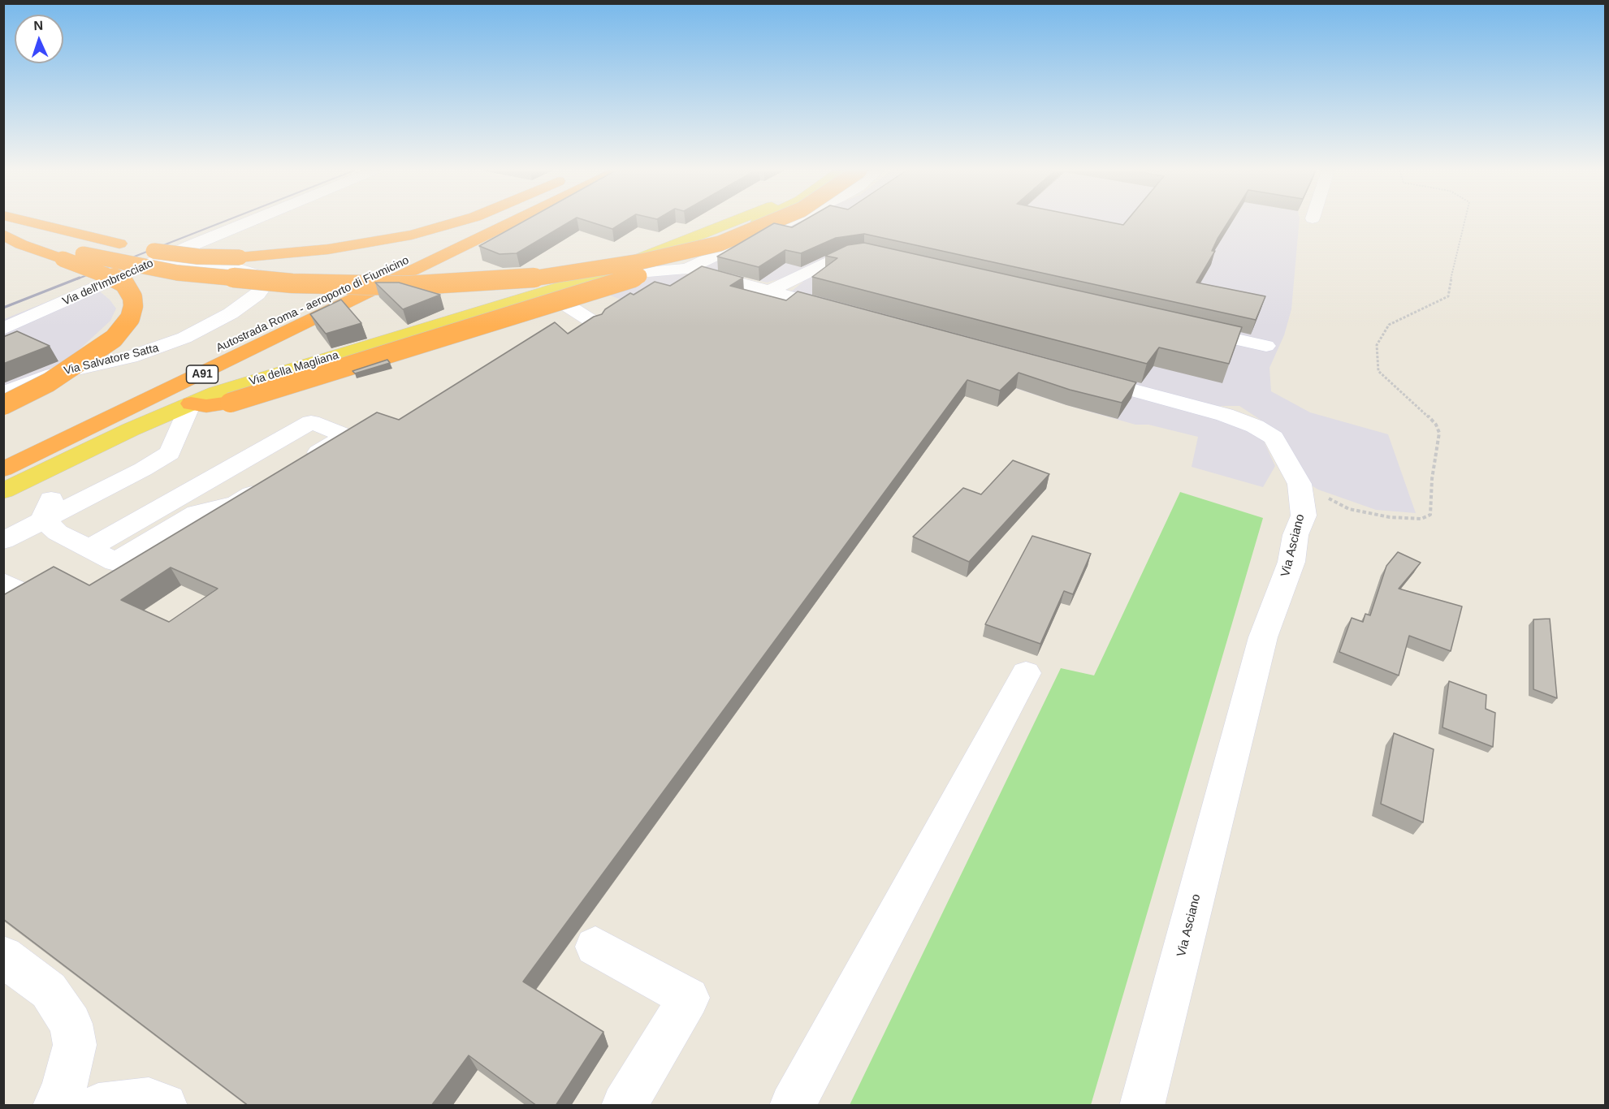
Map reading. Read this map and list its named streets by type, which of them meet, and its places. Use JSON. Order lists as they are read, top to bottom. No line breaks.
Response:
{"streets":{"highway":["Autostrada Roma - aeroporto di Fiumicino","A91"],"main road":["Via della Magliana"],"street":["Via dell'Imbrecciato","Via Salvatore Satta","Via Asciano"]},"crossings":[["Via dell'Imbrecciato","Via Salvatore Satta"]],"north":"top"}
